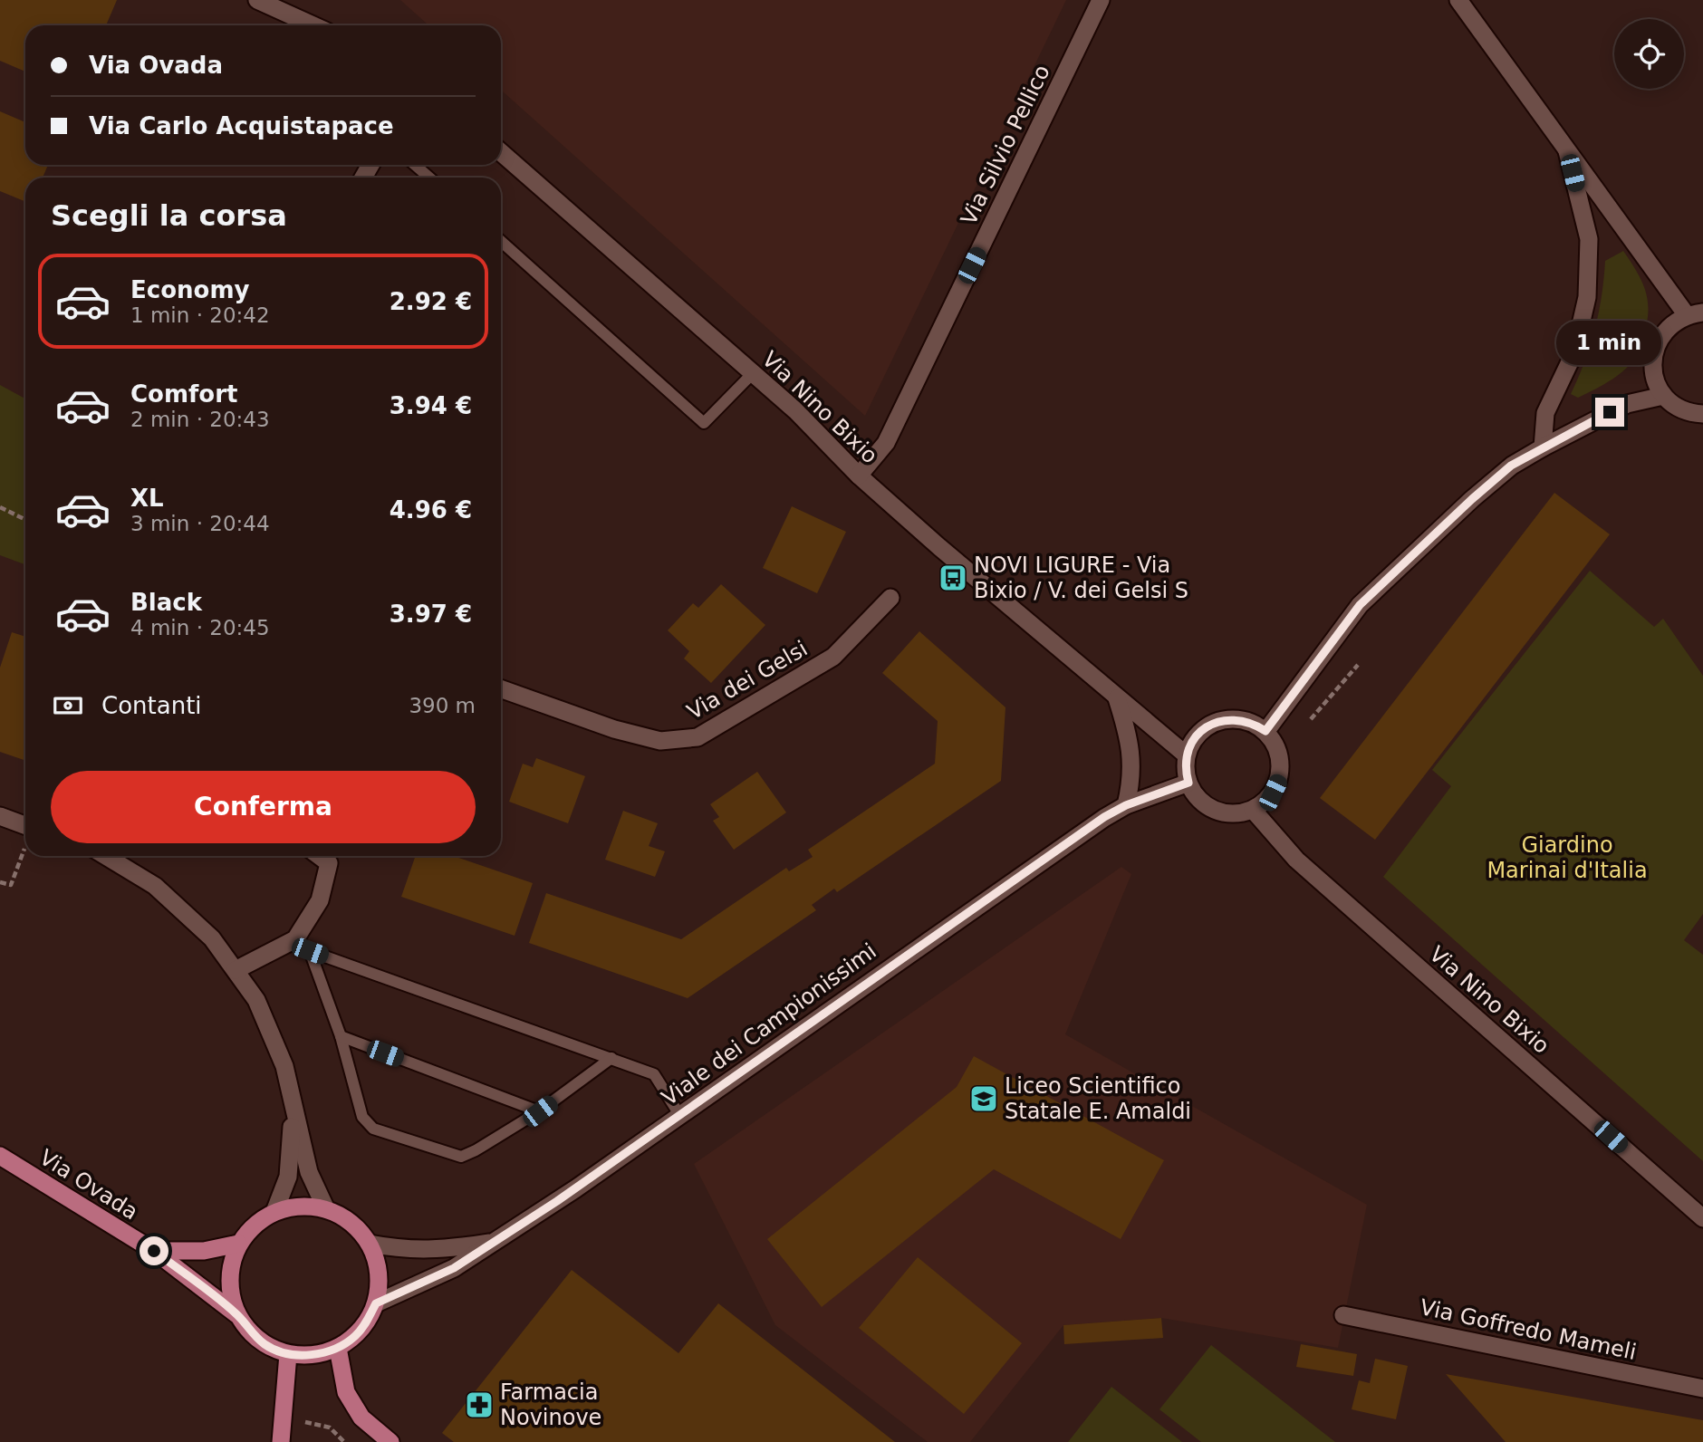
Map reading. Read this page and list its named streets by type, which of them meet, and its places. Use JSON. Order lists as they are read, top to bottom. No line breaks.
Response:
{"streets":{"main road":["Via Ovada"],"street":["Via Silvio Pellico","Via Nino Bixio","Via dei Gelsi","Viale dei Campionissimi","Via Goffredo Mameli"]},"crossings":[["Via Silvio Pellico","Via Nino Bixio"],["Via Nino Bixio","Viale dei Campionissimi"],["Viale dei Campionissimi","Via Ovada"]],"parks":["Giardino Marinai d'Italia"],"places":{"bus stop":["NOVI LIGURE - Via Bixio / V. dei Gelsi S"],"school or university":["Liceo Scientifico Statale E. Amaldi"],"pharmacy":["Farmacia Novinove"]},"page":{"banner":["Via Ovada","Via Carlo Acquistapace"],"heading":"Scegli la corsa","list":[{"name":"Economy","note":"1 min · 20:42","value":"2.92 €"},{"name":"Comfort","note":"2 min · 20:43","value":"3.94 €"},{"name":"XL","note":"3 min · 20:44","value":"4.96 €"},{"name":"Black","note":"4 min · 20:45","value":"3.97 €"}],"bubble":"1 min","pay":["Contanti","390 m"],"buttons":"Conferma"}}
